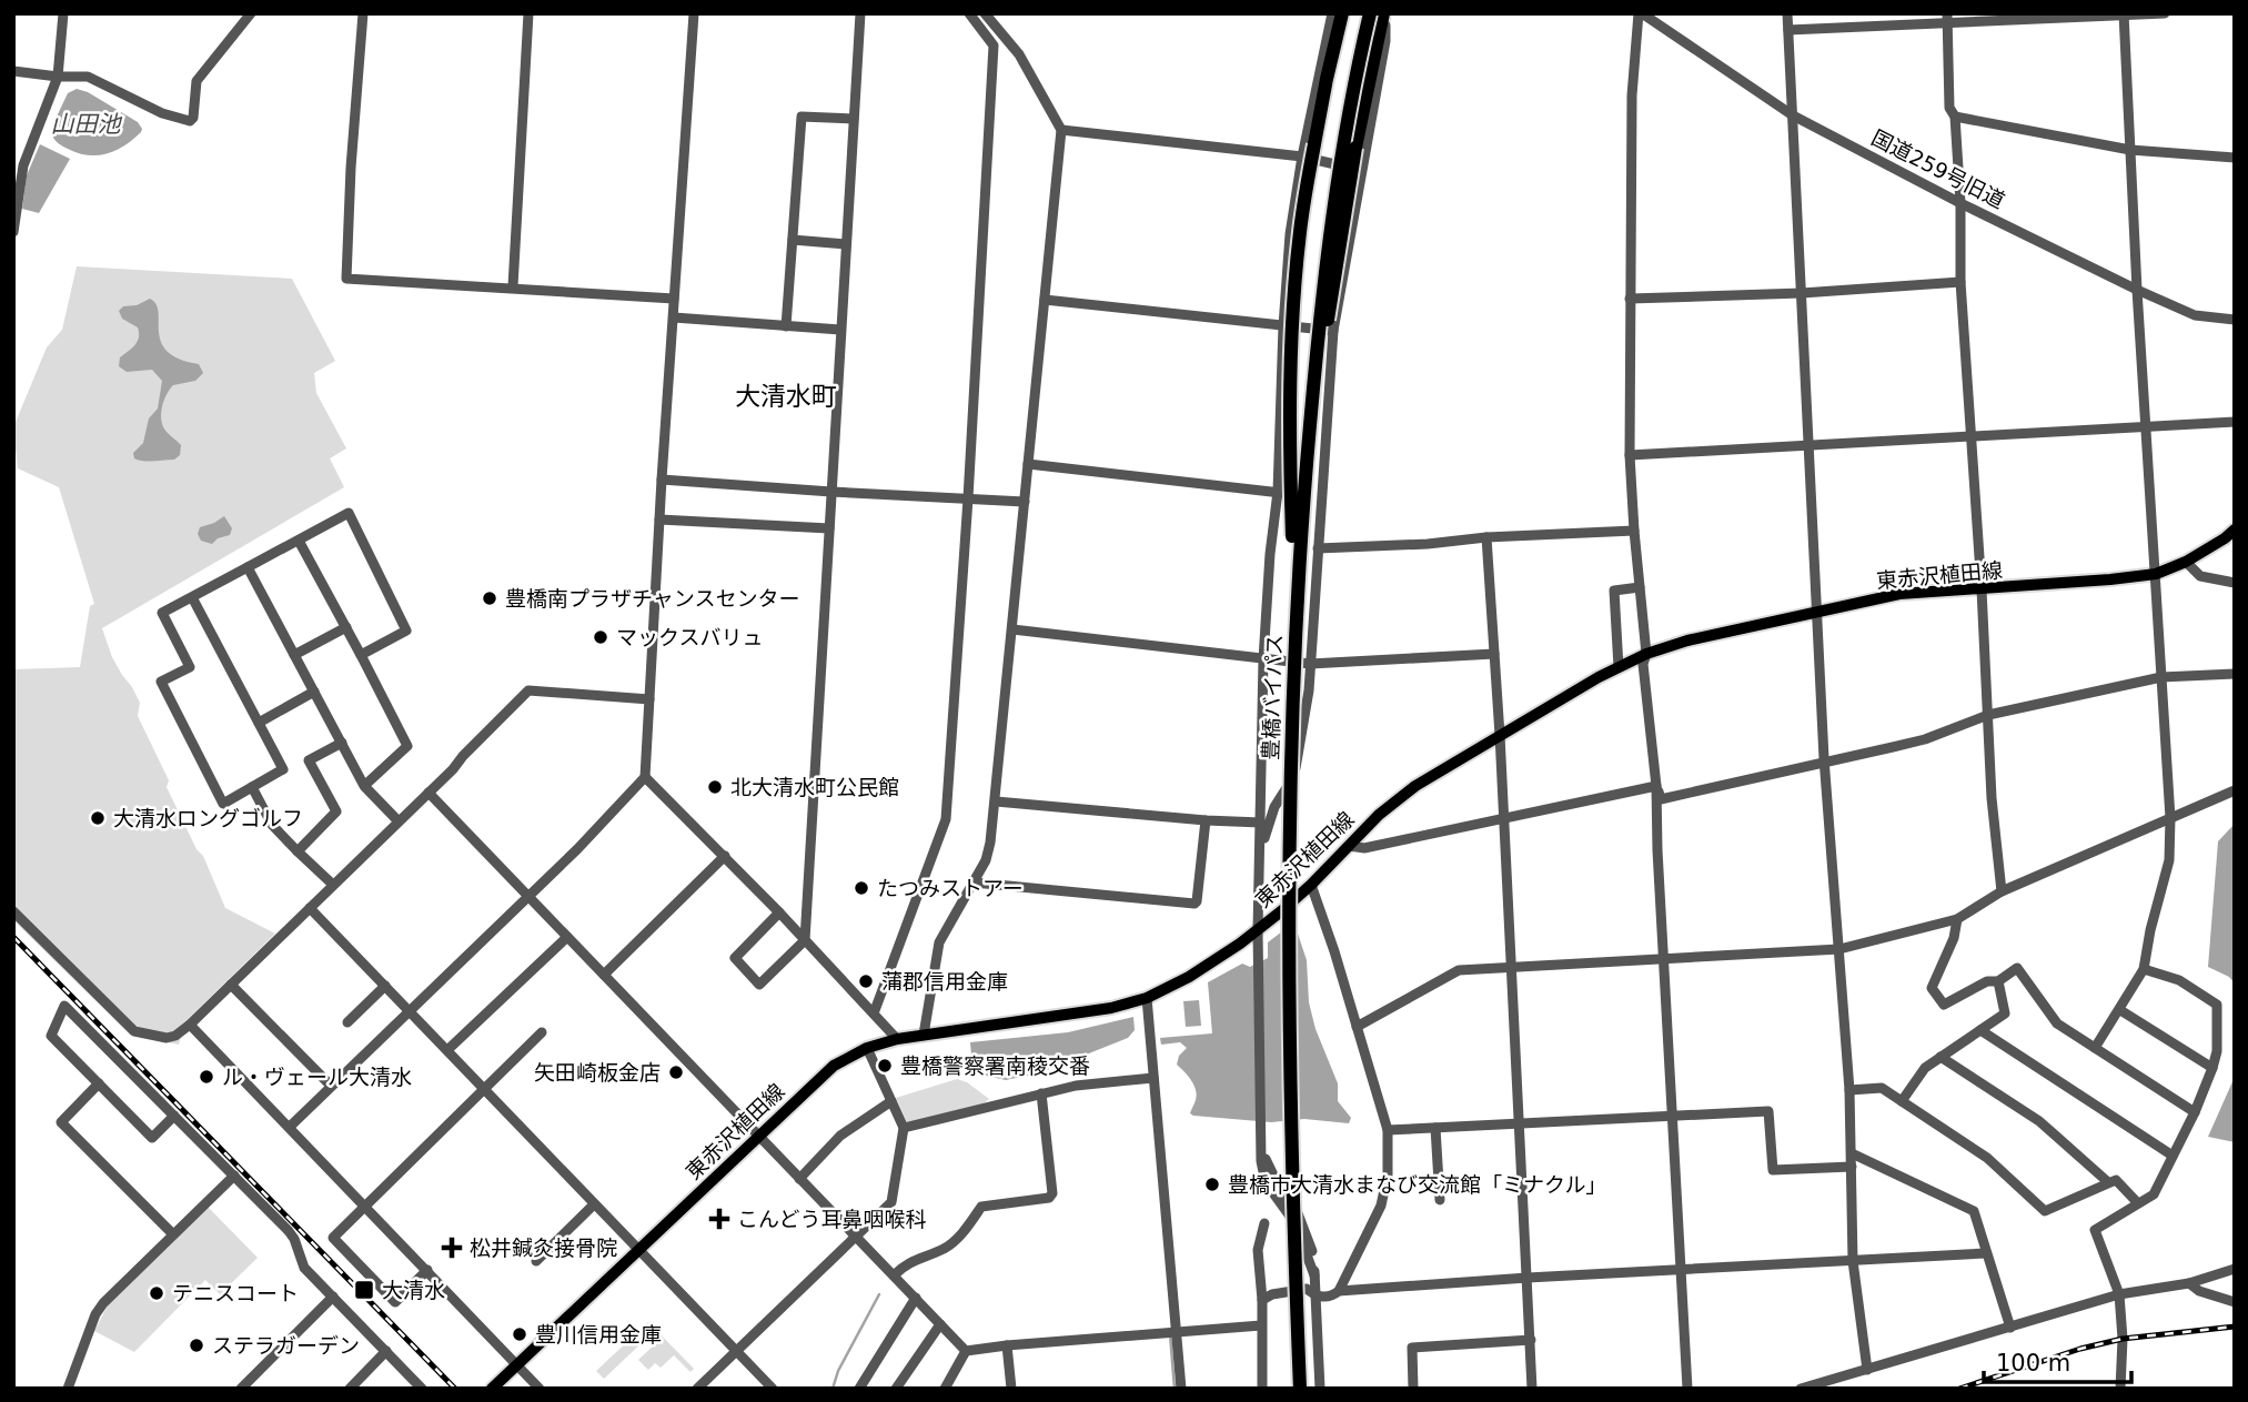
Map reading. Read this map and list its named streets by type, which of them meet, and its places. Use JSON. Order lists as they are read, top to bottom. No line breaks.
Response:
{"streets":{"highway":["豊橋バイパス"],"main road":["東赤沢植田線"],"street":["国道259号旧道"]},"districts":["大清水町"],"water":["山田池"],"places":{"other":["豊橋南プラザチャンスセンター","マックスバリュ","北大清水町公民館","大清水ロングゴルフ","たつみストアー","蒲郡信用金庫","豊橋警察署南稜交番","矢田崎板金店","ル・ヴェール大清水","豊橋市大清水まなび交流館「ミナクル」","テニスコート","豊川信用金庫","ステラガーデン"],"health":["こんどう耳鼻咽喉科","松井鍼灸接骨院"],"transit":["大清水"]},"scale_bar":"100 m"}
